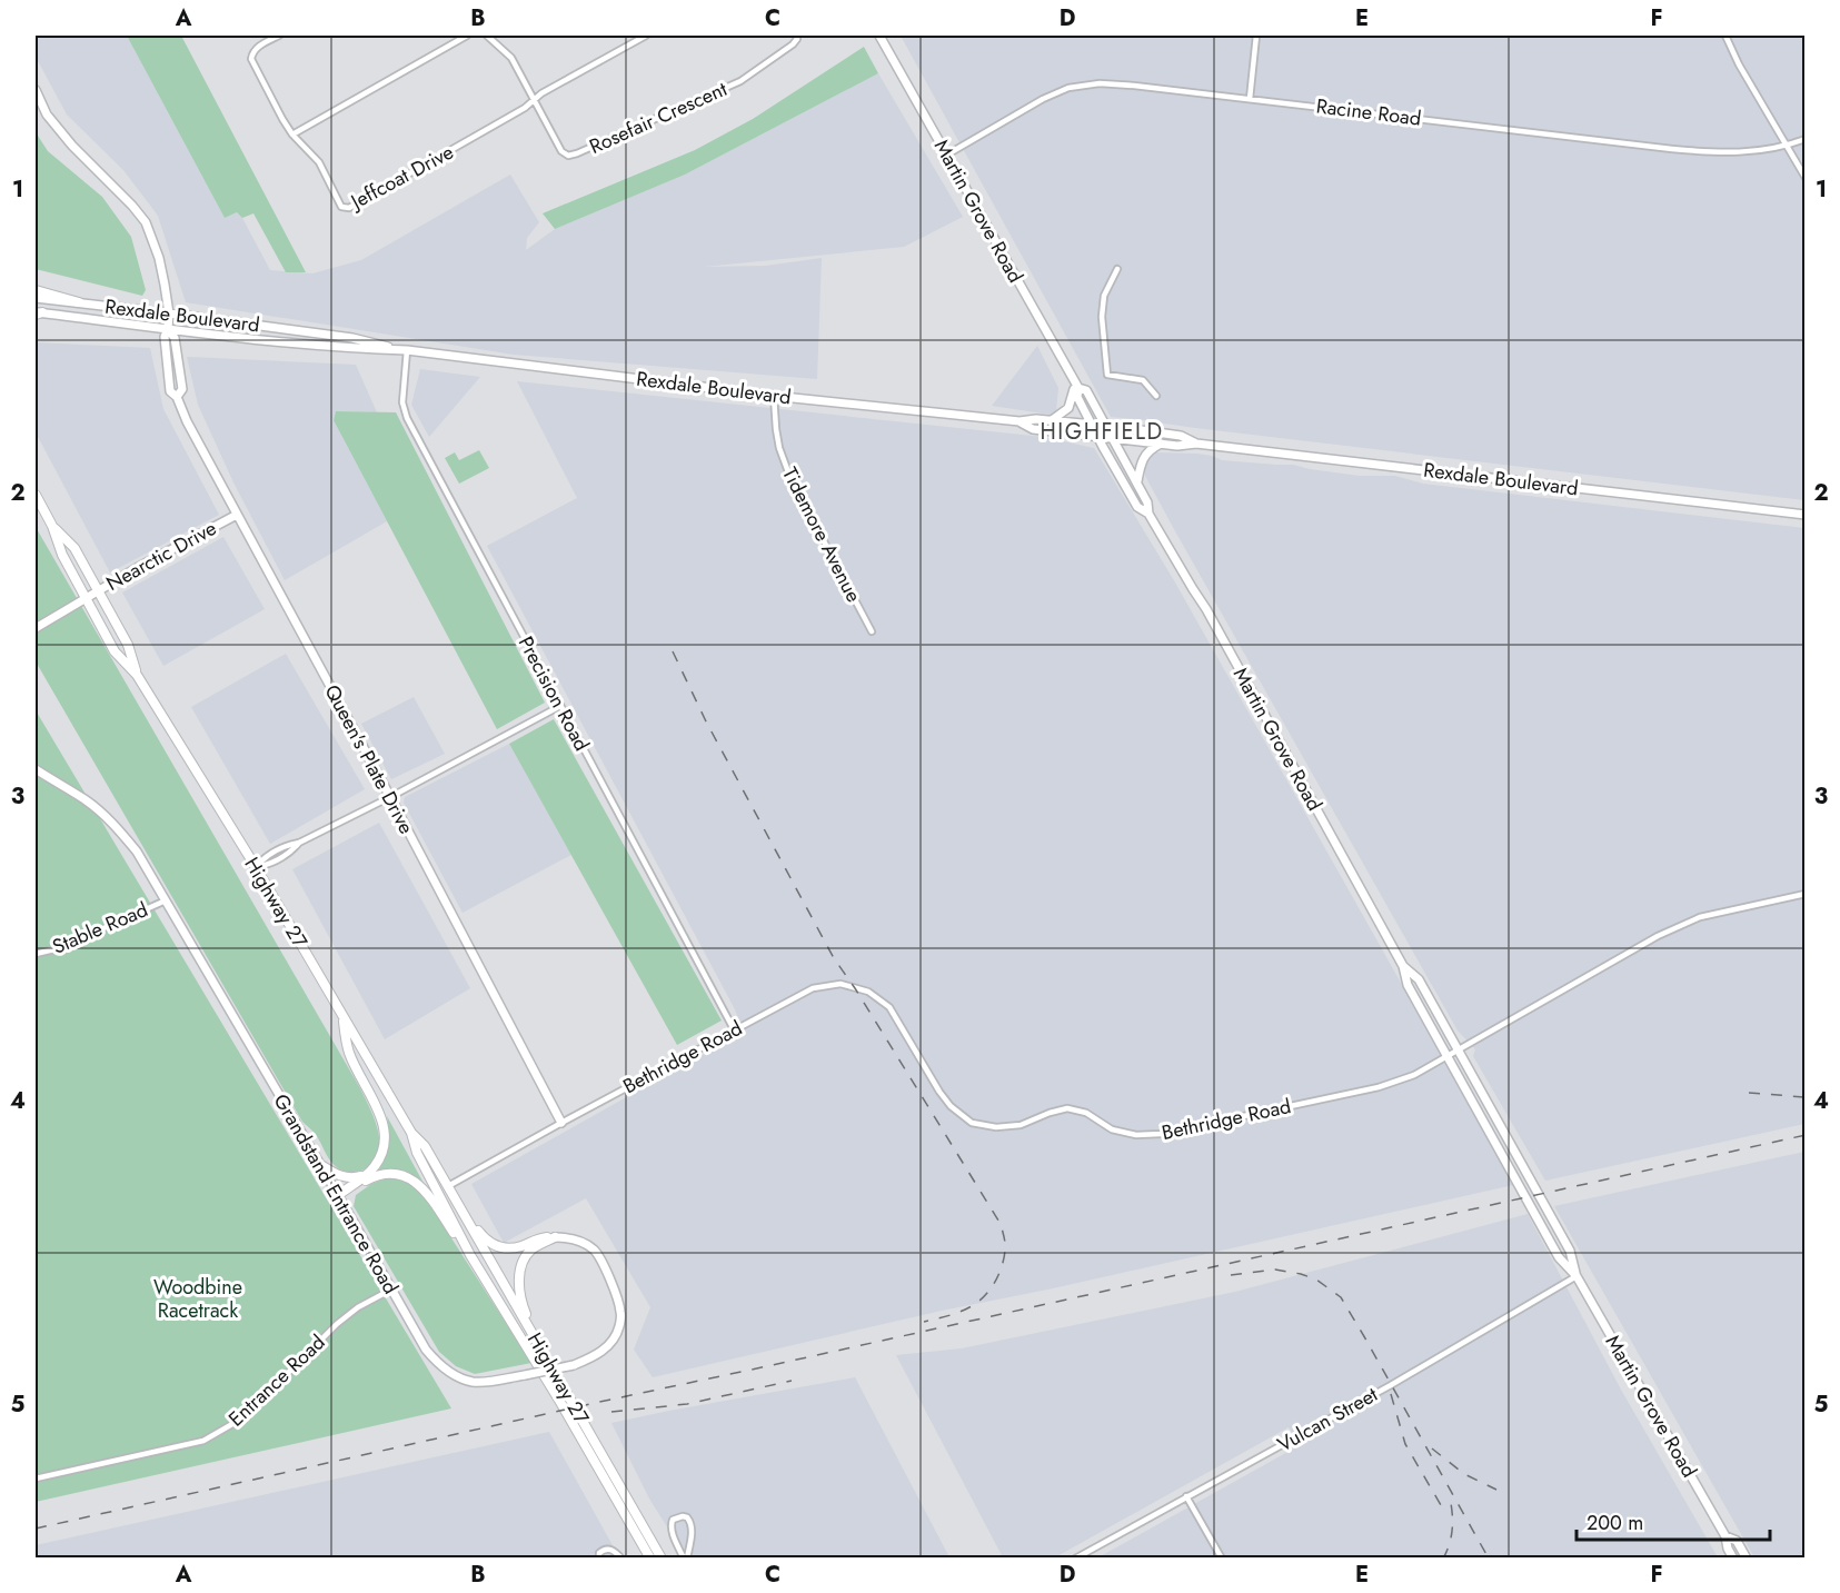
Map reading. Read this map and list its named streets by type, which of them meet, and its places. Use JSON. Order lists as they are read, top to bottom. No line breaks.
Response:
{"streets":{"main road":["Martin Grove Road","Rexdale Boulevard","Nearctic Drive","Queen's Plate Drive","Highway 27","Grandstand Entrance Road"],"street":["Racine Road","Rosefair Crescent","Jeffcoat Drive","Tidemore Avenue","Precision Road","Stable Road","Bethridge Road","Entrance Road","Vulcan Street"]},"crossings":[["Racine Road","Martin Grove Road"],["Rosefair Crescent","Jeffcoat Drive"],["Martin Grove Road","Rexdale Boulevard"],["Martin Grove Road","Bethridge Road"],["Martin Grove Road","Vulcan Street"],["Rexdale Boulevard","Tidemore Avenue"],["Rexdale Boulevard","Precision Road"],["Rexdale Boulevard","Queen's Plate Drive"],["Nearctic Drive","Queen's Plate Drive"],["Nearctic Drive","Highway 27"],["Precision Road","Bethridge Road"],["Queen's Plate Drive","Bethridge Road"],["Highway 27","Bethridge Road"],["Stable Road","Grandstand Entrance Road"],["Grandstand Entrance Road","Entrance Road"]],"districts":["HIGHFIELD"],"parks":["Woodbine Racetrack"],"scale_bar":"200 m","grid":{"columns":["A","B","C","D","E","F"],"rows":["1","2","3","4","5"]}}
